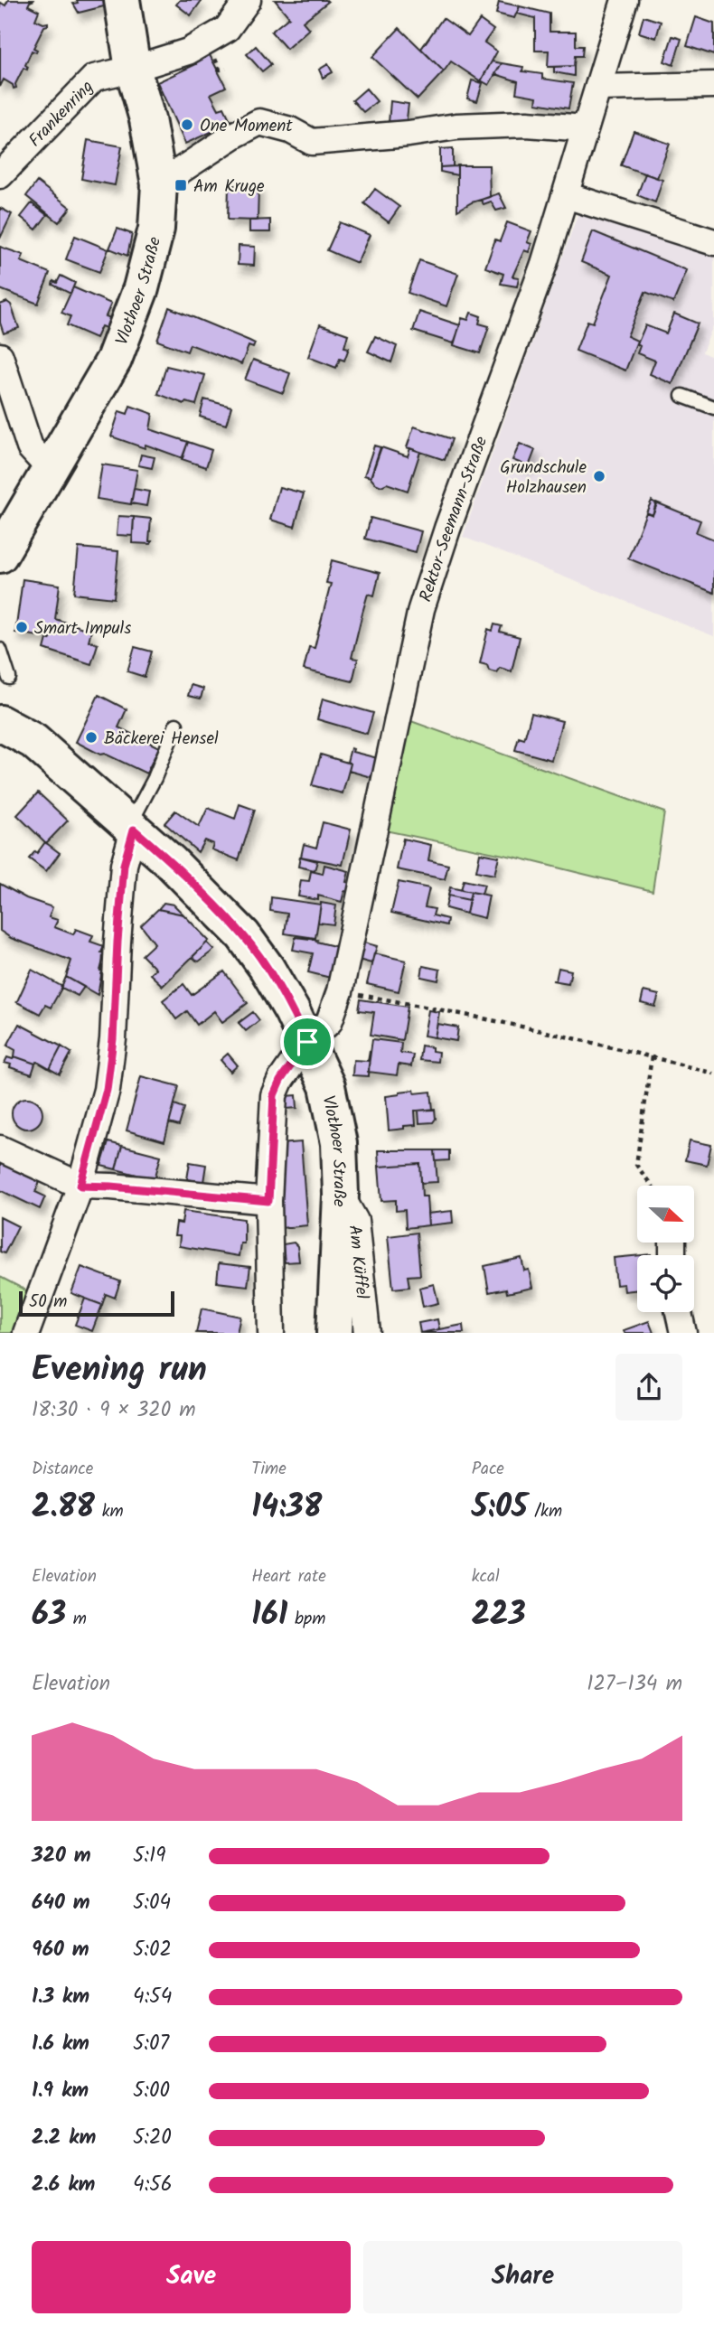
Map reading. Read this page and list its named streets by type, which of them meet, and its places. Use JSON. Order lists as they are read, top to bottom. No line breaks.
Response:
{"streets":{"street":["Frankenring","Vlothoer Straße","Rektor-Seemann-Straße","Am Küffel"]},"crossings":[["Frankenring","Vlothoer Straße"],["Vlothoer Straße","Rektor-Seemann-Straße"],["Vlothoer Straße","Am Küffel"]],"places":{"other":["One Moment","Grundschule Holzhausen","Smart Impuls","Bäckerei Hensel"],"transit":["Am Kruge"]},"scale_bar":"50 m","north":"right","page":{"scale":"50 m","heading":["Evening run","18:30 · 9 × 320 m"],"stats":[["Distance","2.88 km"],["Time","14:38"],["Pace","5:05 /km"],["Elevation","63 m"],["Heart rate","161 bpm"],["kcal","223"]],"chart":["Elevation","127–134 m"],"list":[{"name":"320 m","note":"5:19"},{"name":"640 m","note":"5:04"},{"name":"960 m","note":"5:02"},{"name":"1.3 km","note":"4:54"},{"name":"1.6 km","note":"5:07"},{"name":"1.9 km","note":"5:00"},{"name":"2.2 km","note":"5:20"},{"name":"2.6 km","note":"4:56"}],"buttons":["Save","Share"]}}
